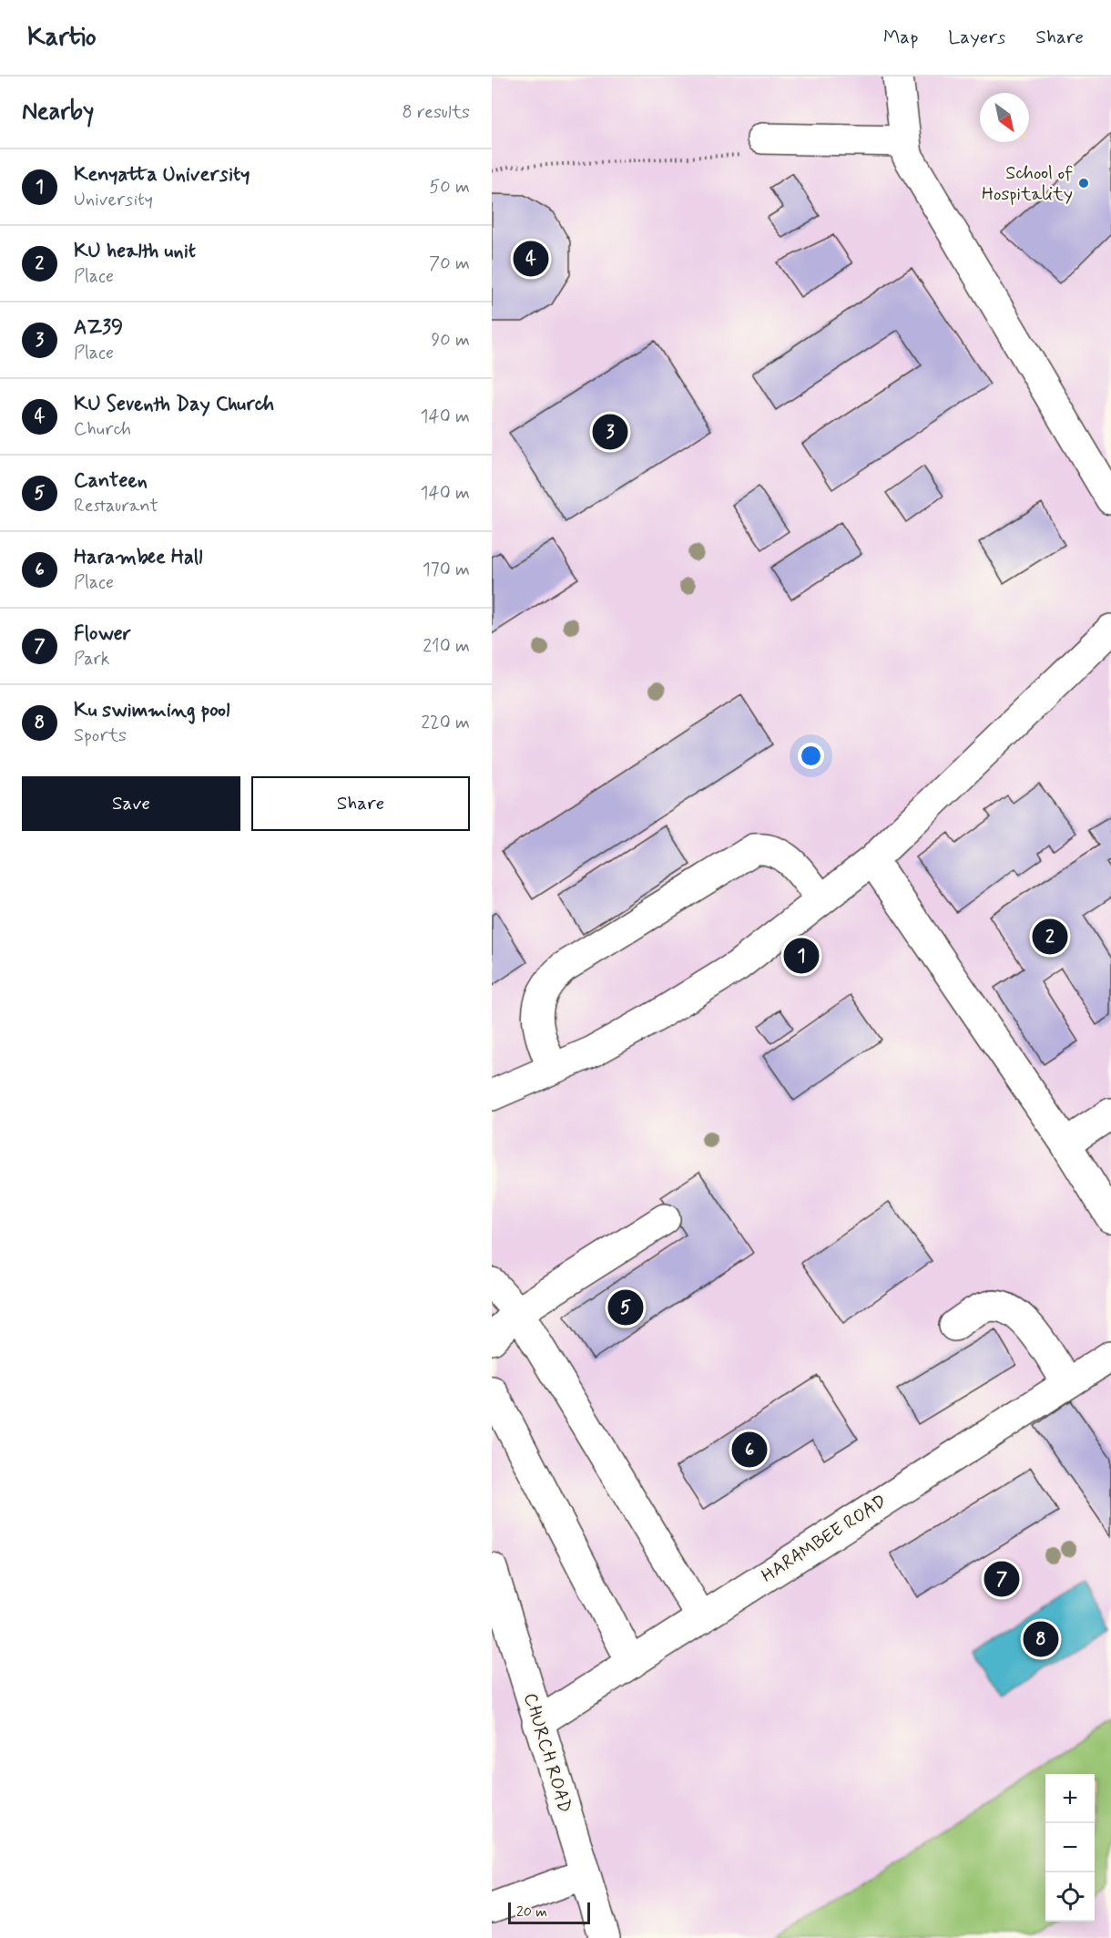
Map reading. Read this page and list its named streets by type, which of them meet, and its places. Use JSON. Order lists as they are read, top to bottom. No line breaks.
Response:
{"streets":{"street":["HARAMBEE ROAD","CHURCH ROAD"]},"crossings":[["HARAMBEE ROAD","CHURCH ROAD"]],"places":["School of Hospitality"],"scale_bar":"20 m","north":"bottom right","page":{"header":"Kartio","nav":["Map","Layers","Share"],"heading":["Nearby","8 results"],"list":[{"mark":"1","name":"Kenyatta University","note":"University","value":"50 m"},{"mark":"2","name":"KU health unit","note":"Place","value":"70 m"},{"mark":"3","name":"AZ39","note":"Place","value":"90 m"},{"mark":"4","name":"KU Seventh Day Church","note":"Church","value":"140 m"},{"mark":"5","name":"Canteen","note":"Restaurant","value":"140 m"},{"mark":"6","name":"Harambee Hall","note":"Place","value":"170 m"},{"mark":"7","name":"Flower","note":"Park","value":"210 m"},{"mark":"8","name":"Ku swimming pool","note":"Sports","value":"220 m"}],"pins":["4","3","2","1","5","6","7","8"],"buttons":["Save","Share"],"map_buttons":["+","−"],"scale":"20 m"}}
